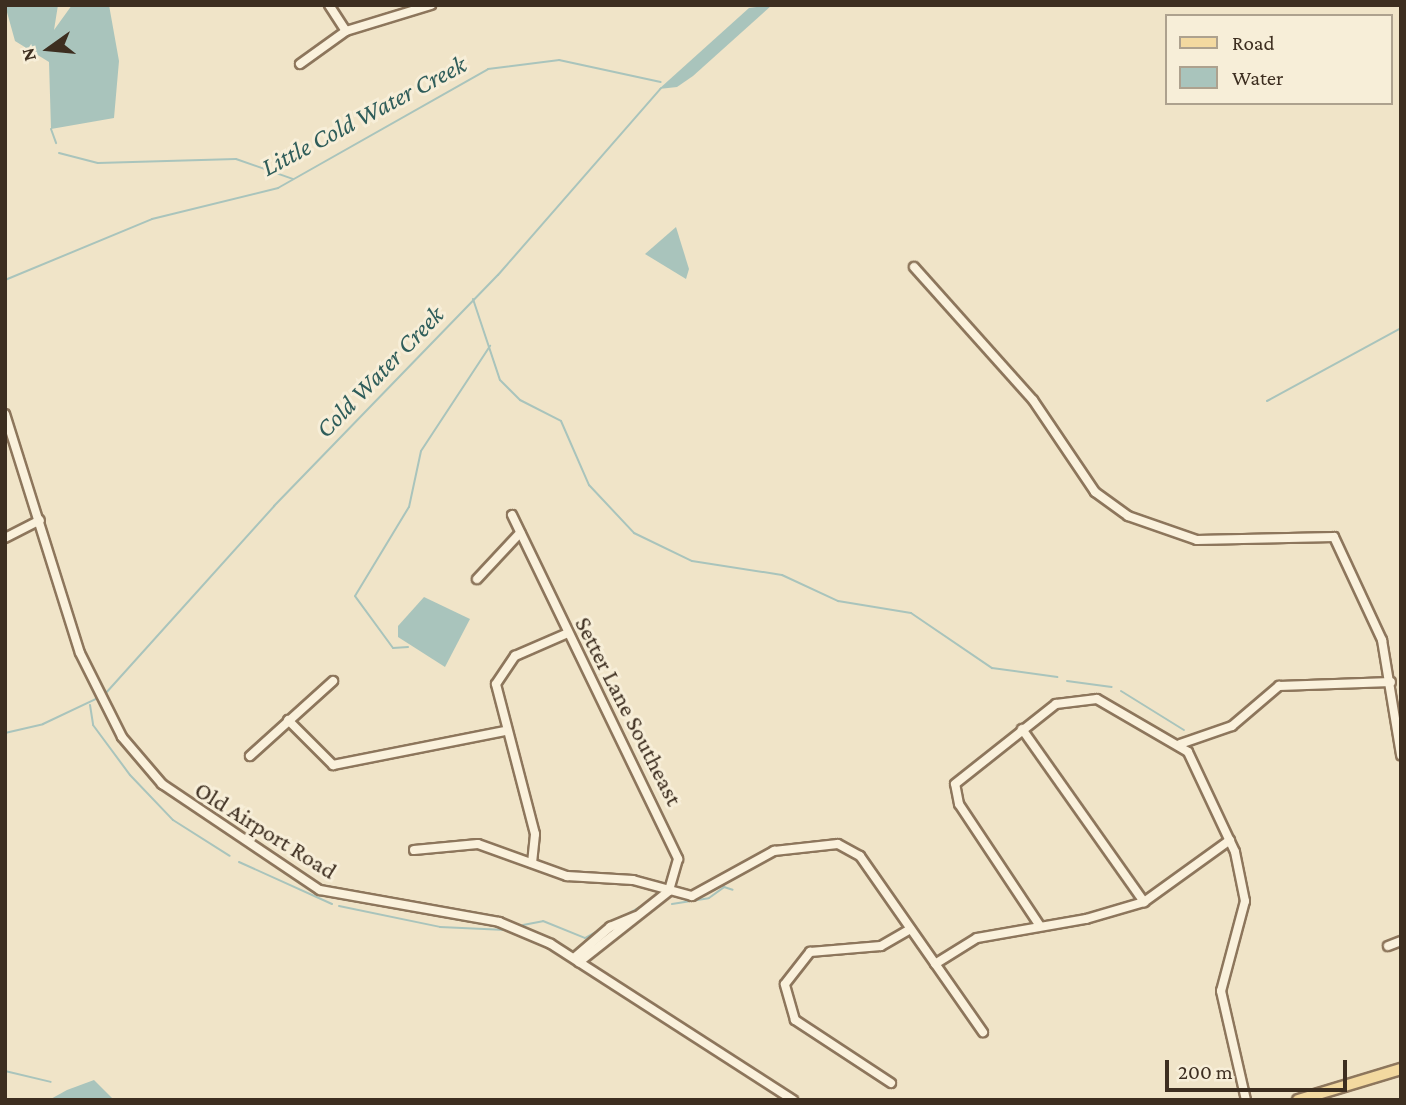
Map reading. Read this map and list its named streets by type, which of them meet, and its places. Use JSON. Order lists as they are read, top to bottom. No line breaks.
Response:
{"streets":{"street":["Setter Lane Southeast","Old Airport Road"]},"water":["Little Cold Water Creek","Cold Water Creek"],"legend":["Road","Water"],"scale_bar":"200 m","north":"left"}
